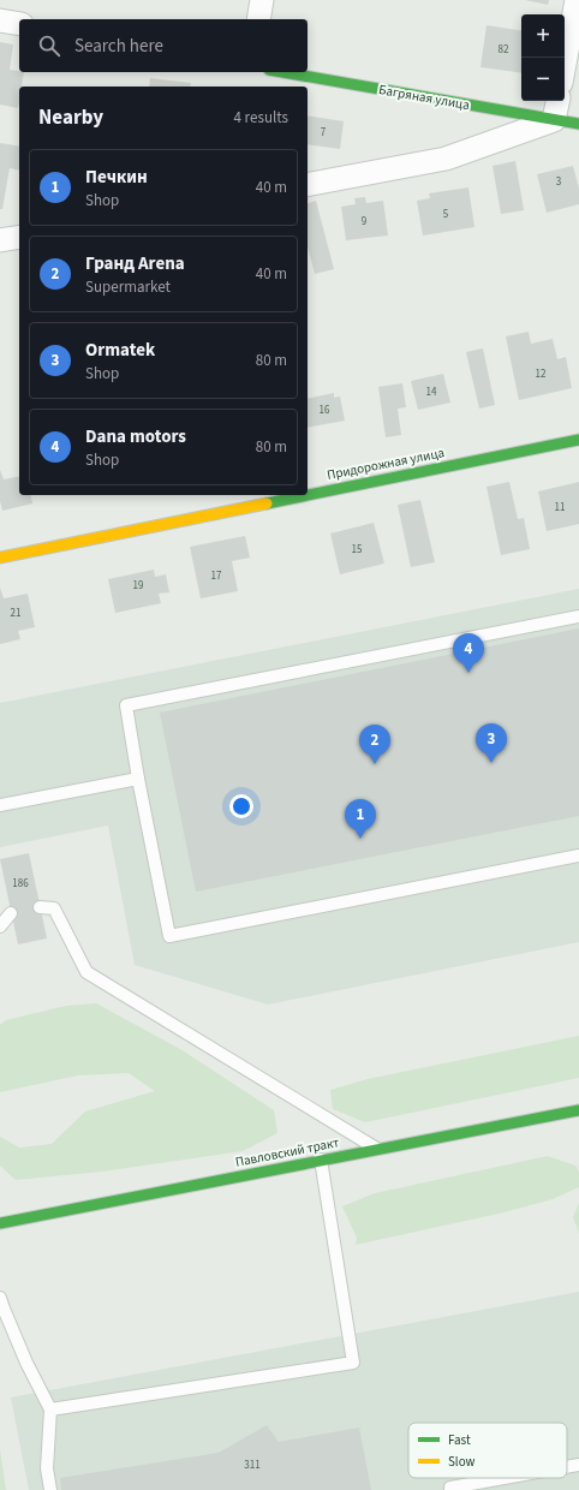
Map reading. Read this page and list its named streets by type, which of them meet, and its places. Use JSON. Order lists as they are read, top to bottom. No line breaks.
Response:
{"streets":{"street":["Багряная улица","Придорожная улица","Павловский тракт"]},"house_numbers":["82","7","3","5","9","12","14","16","11","15","17","19","21","186","311"],"legend":["Fast","Slow"],"page":{"map_buttons":["+","−"],"search":"Search here","heading":["Nearby","4 results"],"list":[{"mark":"1","name":"Печкин","note":"Shop","value":"40 m"},{"mark":"2","name":"Гранд Arena","note":"Supermarket","value":"40 m"},{"mark":"3","name":"Ormatek","note":"Shop","value":"80 m"},{"mark":"4","name":"Dana motors","note":"Shop","value":"80 m"}],"pins":["4","3","2","1"]}}
